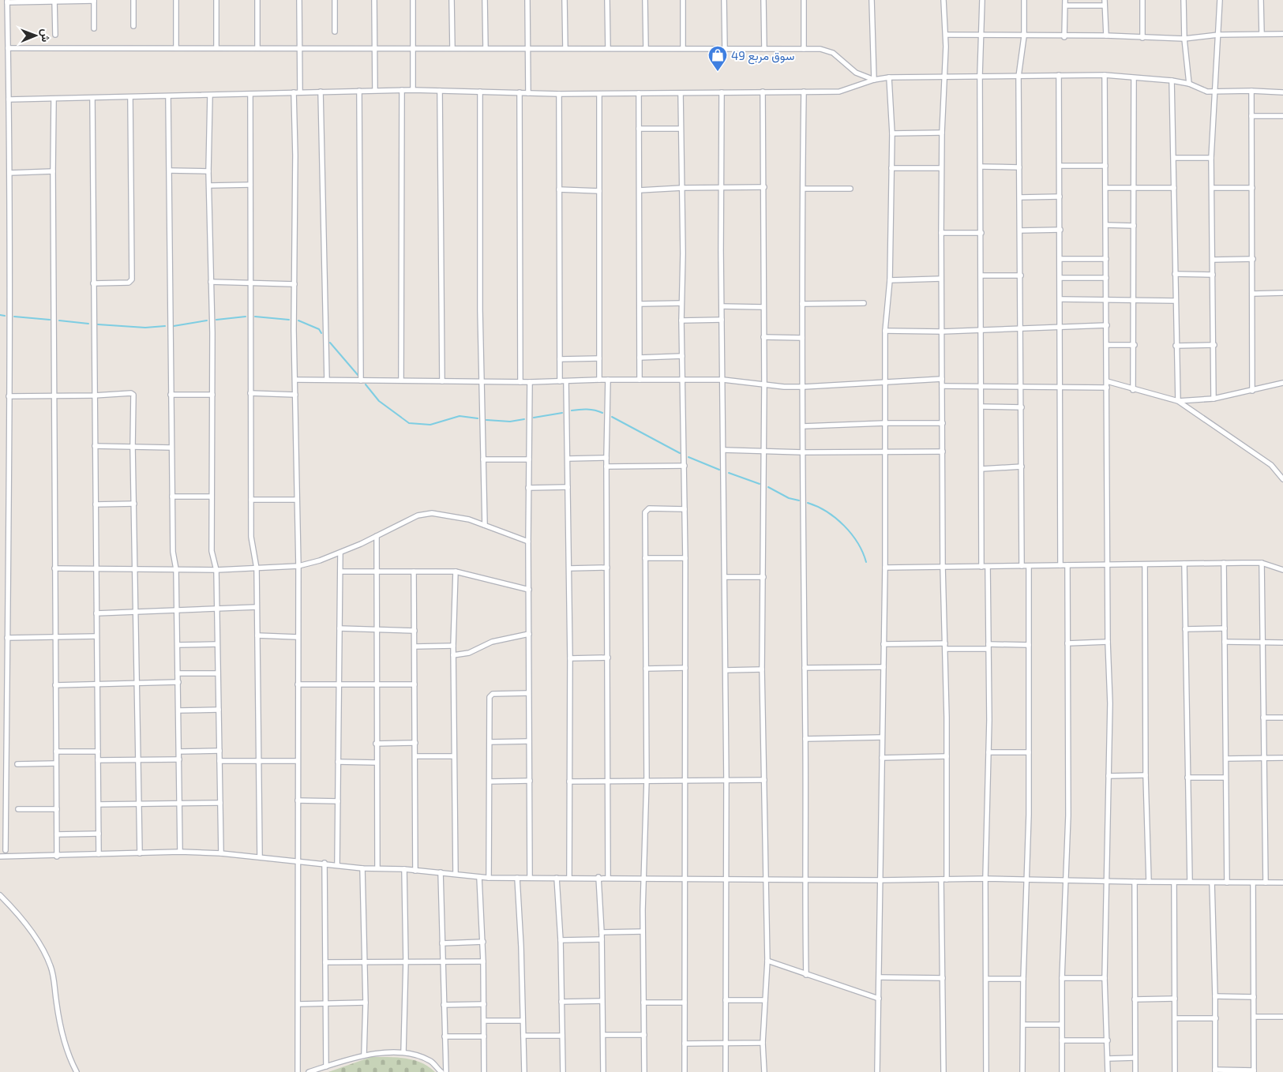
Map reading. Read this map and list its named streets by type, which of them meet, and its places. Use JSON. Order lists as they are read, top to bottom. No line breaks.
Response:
{"places":{"shop":["سوق مربع 49"]},"north":"right"}
